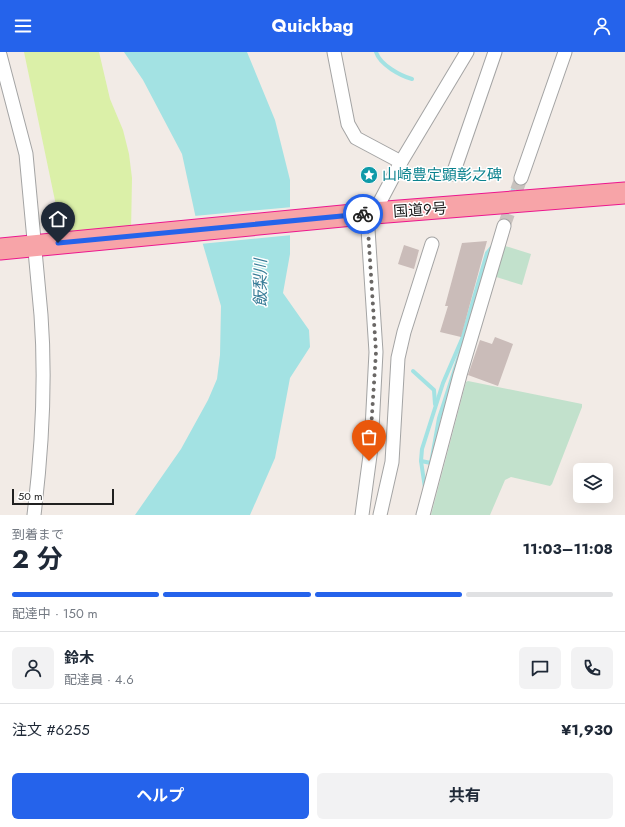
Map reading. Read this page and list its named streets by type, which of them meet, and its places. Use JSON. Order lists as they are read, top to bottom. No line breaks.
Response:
{"streets":{"highway":["国道9号"]},"water":["飯梨川"],"places":{"place":["山崎豊定顕彰之碑"]},"scale_bar":"50 m","page":{"header":"Quickbag","scale":"50 m","heading":["2 分","到着まで","11:03–11:08"],"panel":["鈴木","配達員 · 4.6","注文 #6255","¥1,930"],"bar":"配達中 · 150 m","buttons":["ヘルプ","共有"]}}
